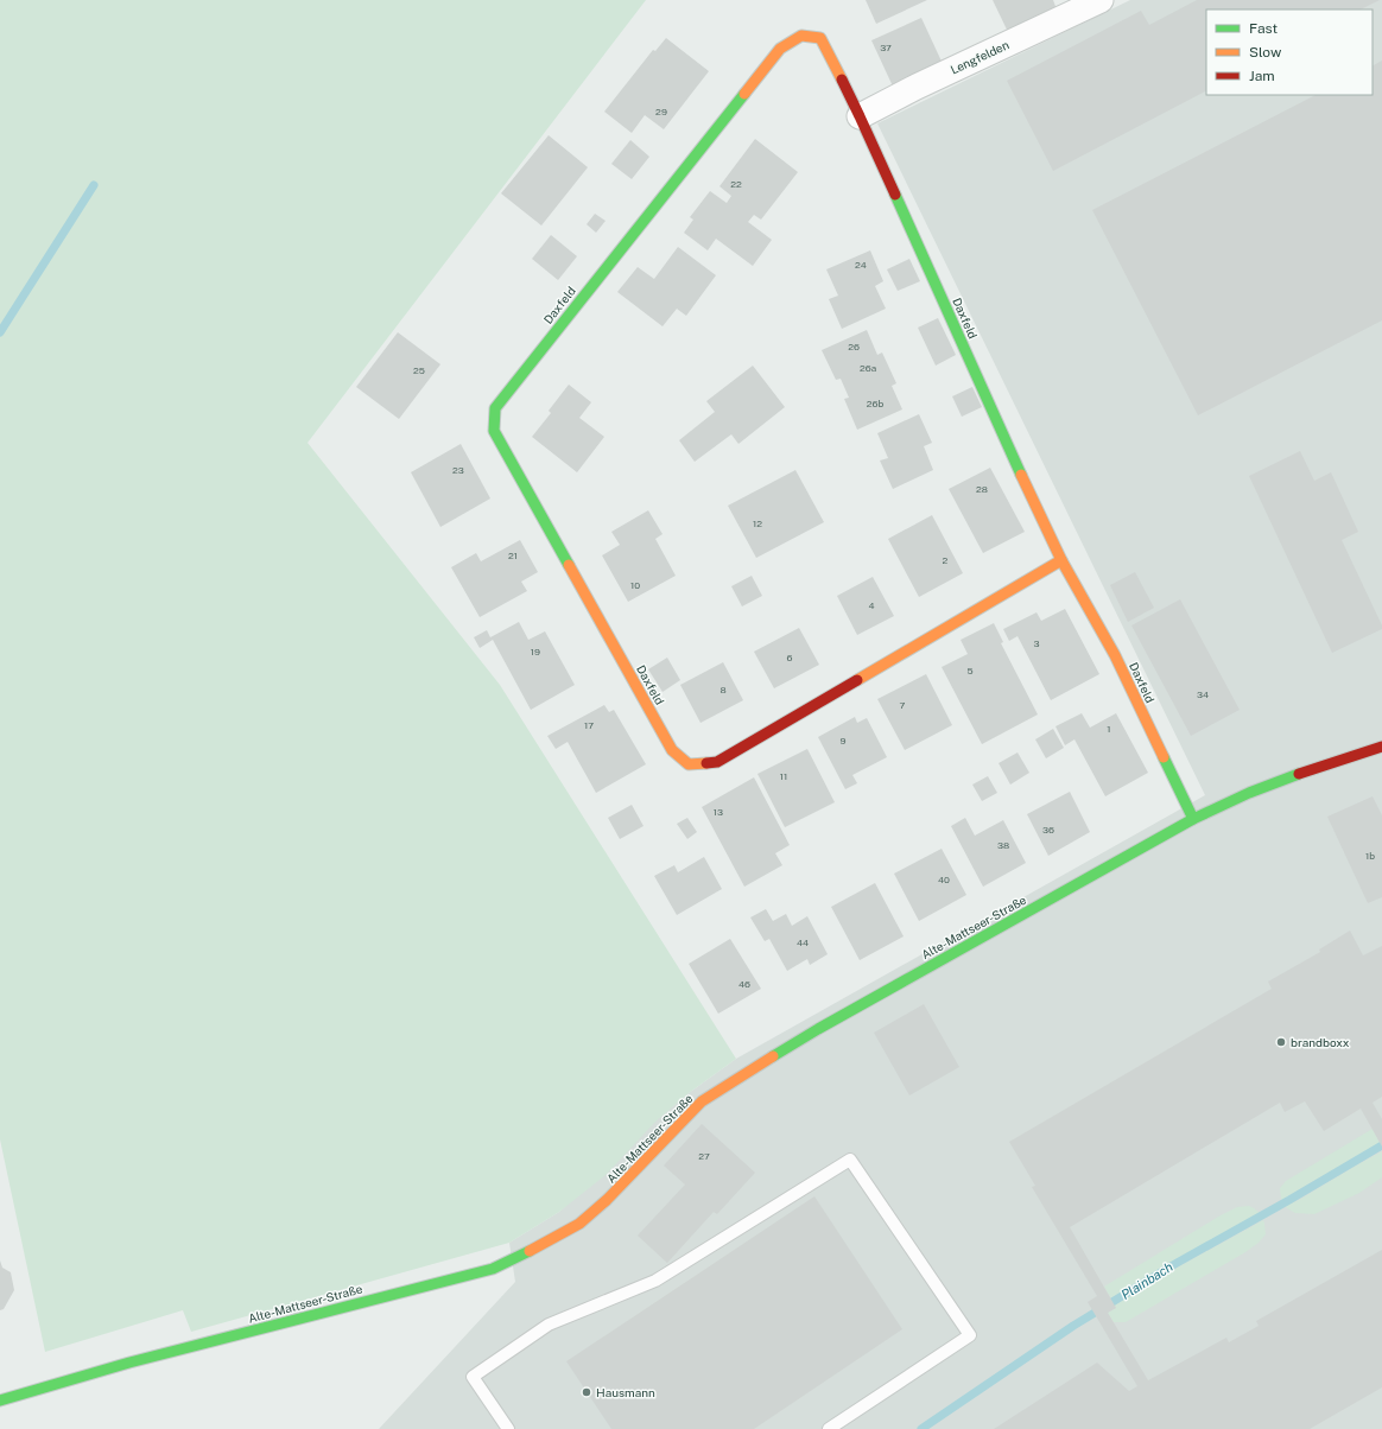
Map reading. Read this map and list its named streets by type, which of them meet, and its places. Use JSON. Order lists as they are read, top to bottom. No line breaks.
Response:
{"streets":{"street":["Lengfelden","Daxfeld","Alte-Mattseer-Straße"]},"crossings":[["Lengfelden","Daxfeld"],["Daxfeld","Alte-Mattseer-Straße"]],"water":["Plainbach"],"places":["brandboxx","Hausmann"],"house_numbers":["37","29","22","24","26","26a","25","26b","23","28","12","21","2","10","4","3","19","6","5","8","34","7","17","1","9","11","13","36","38","1b","40","44","46","27"],"legend":["Fast","Slow","Jam"]}
